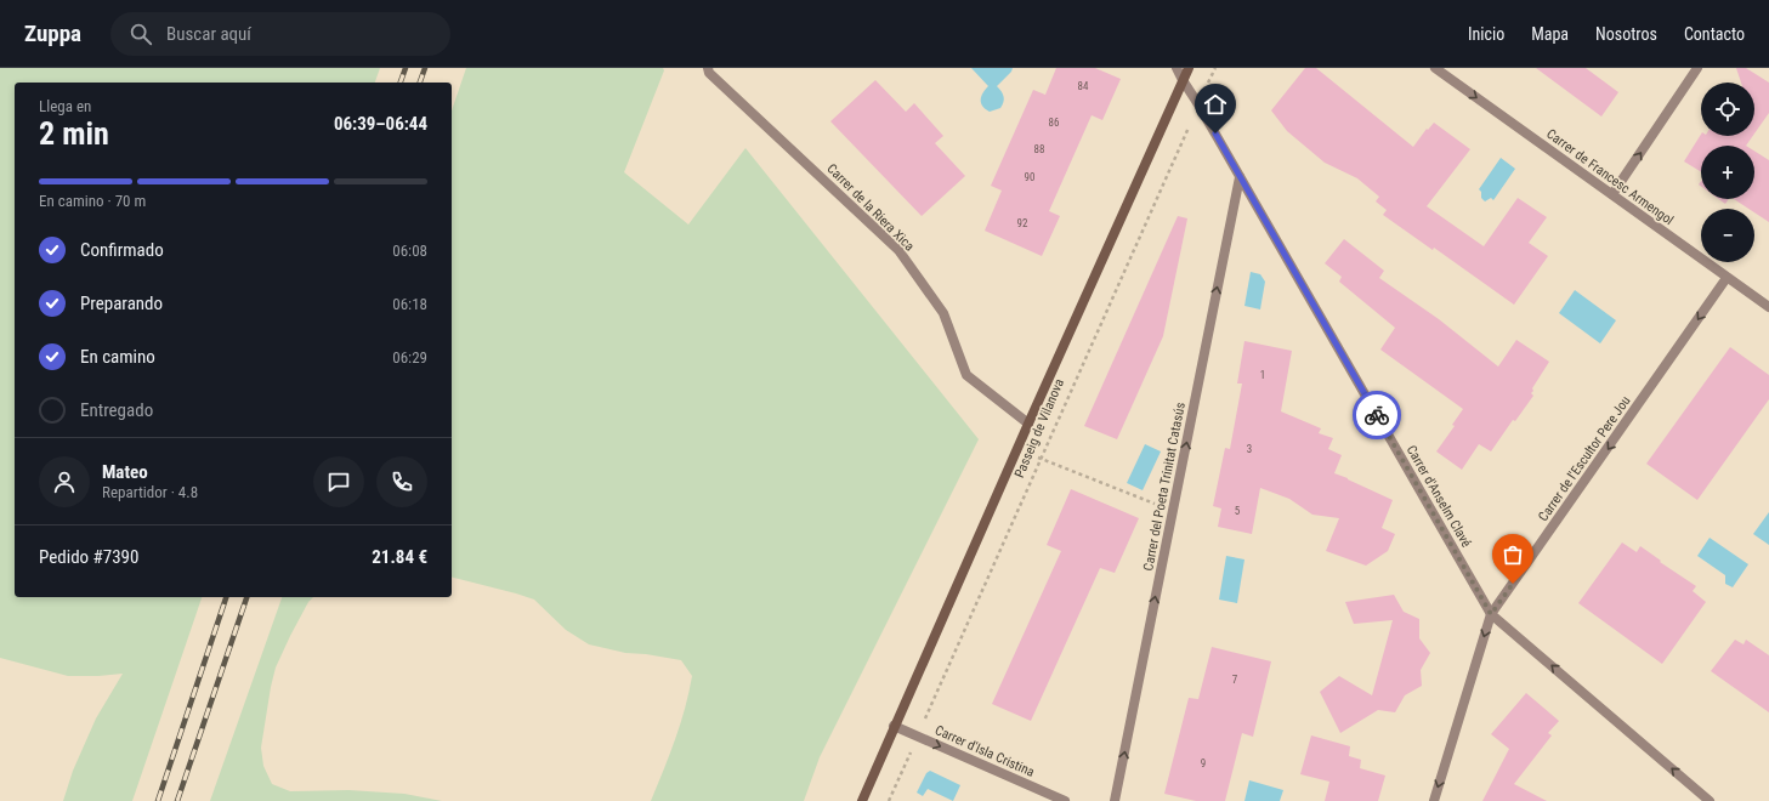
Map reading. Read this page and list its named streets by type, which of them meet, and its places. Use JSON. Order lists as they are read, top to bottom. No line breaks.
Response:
{"streets":{"street":["Carrer de Francesc Armengol","Carrer de la Riera Xica","Passeig de Vilanova","Carrer de l'Escultor Pere Jou","Carrer del Poeta Trinitat Catasús","Carrer d'Anselm Clavé","Carrer d'Isla Cristina"]},"crossings":[["Carrer de Francesc Armengol","Carrer de l'Escultor Pere Jou"],["Carrer de la Riera Xica","Passeig de Vilanova"],["Passeig de Vilanova","Carrer d'Anselm Clavé"],["Passeig de Vilanova","Carrer d'Isla Cristina"],["Carrer de l'Escultor Pere Jou","Carrer d'Anselm Clavé"],["Carrer del Poeta Trinitat Catasús","Carrer d'Anselm Clavé"]],"one_way":["Carrer de Francesc Armengol","Carrer de l'Escultor Pere Jou","Carrer del Poeta Trinitat Catasús","Carrer d'Isla Cristina"],"house_numbers":["84","86","88","90","92","1","3","5","7","9"],"page":{"header":"Zuppa","search":"Buscar aquí","nav":["Inicio","Mapa","Nosotros","Contacto"],"map_buttons":["+","−"],"heading":["2 min","Llega en","06:39–06:44"],"panel":["Mateo","Repartidor · 4.8","Pedido #7390","21.84 €"],"bar":"En camino · 70 m","list":[["Confirmado","06:08"],["Preparando","06:18"],["En camino","06:29"],"Entregado"]}}
